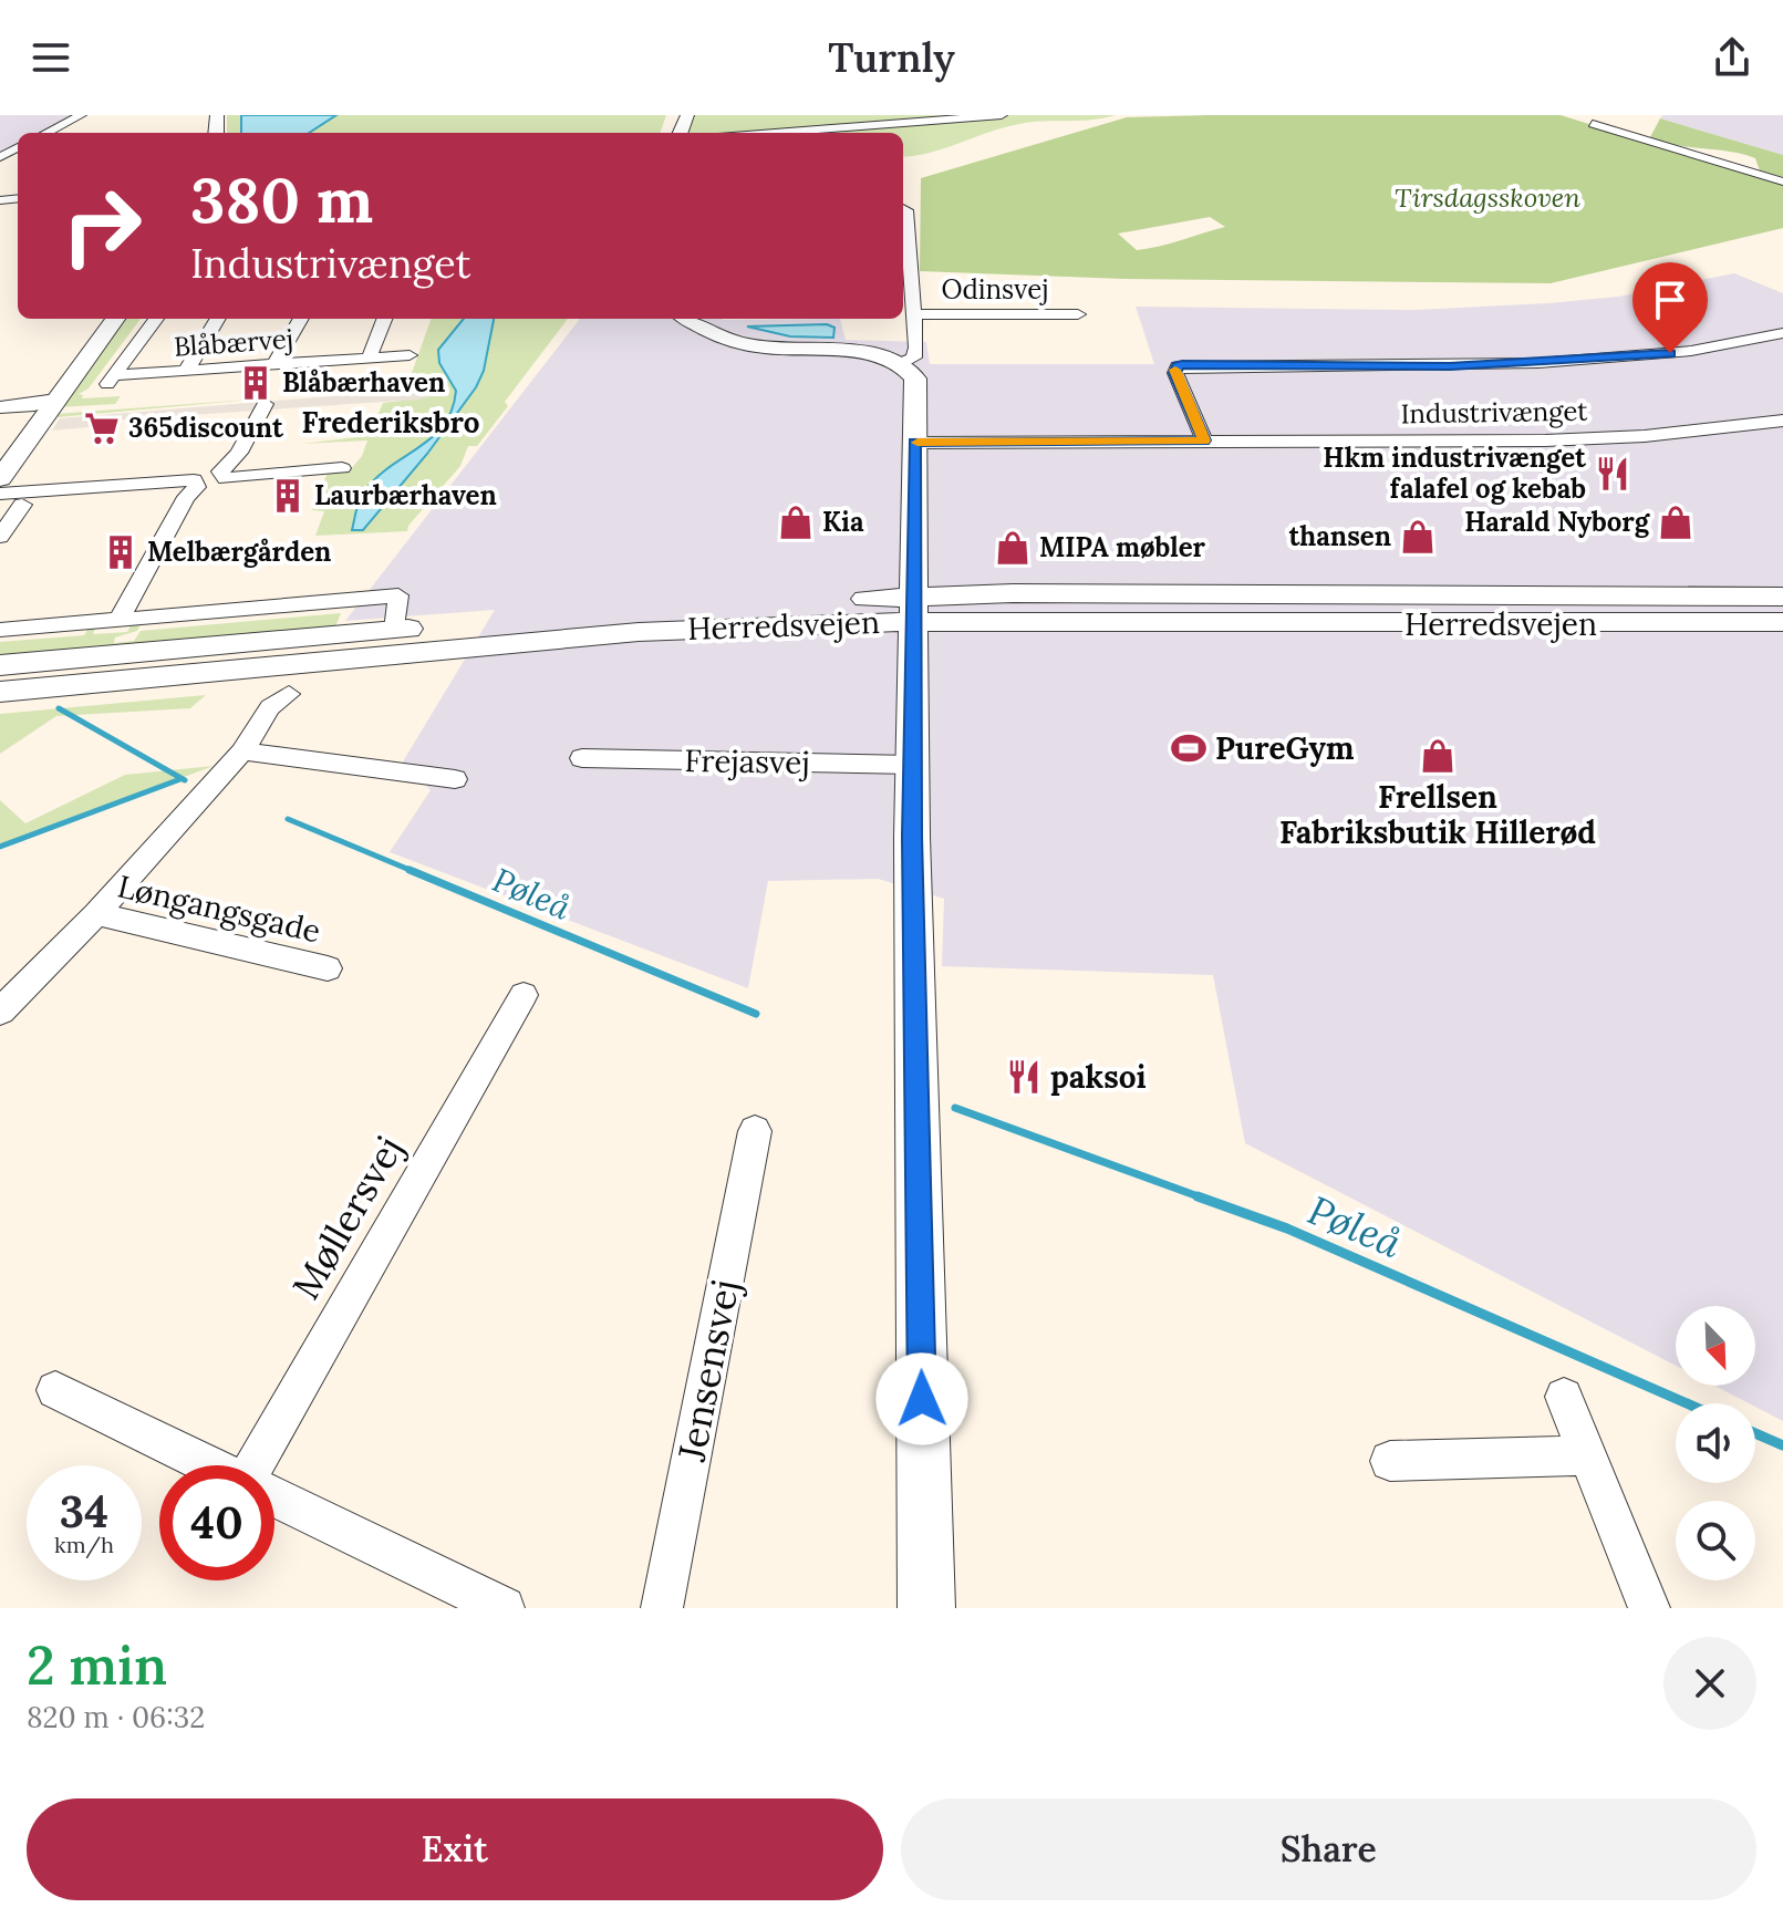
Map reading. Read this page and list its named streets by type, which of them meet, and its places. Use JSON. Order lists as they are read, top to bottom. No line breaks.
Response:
{"streets":{"street":["Odinsvej","Blåbærvej","Industrivænget","Herredsvejen","Frejasvej","Løngangsgade","Møllersvej","Jensensvej"]},"districts":["Frederiksbro"],"water":["Pøleå"],"parks":["Tirsdagsskoven"],"places":{"building":["Blåbærhaven","Laurbærhaven","Melbærgården"],"supermarket":["365discount"],"restaurant":["Hkm industrivænget falafel og kebab","paksoi"],"shop":["Kia","Harald Nyborg","thansen","MIPA møbler","Frellsen Fabriksbutik Hillerød"],"sports":["PureGym"]},"north":"bottom right","page":{"header":"Turnly","turn":["380 m","Industrivænget"],"speed":"34 km/h","limit":"40","heading":["2 min","820 m · 06:32"],"buttons":["Exit","Share"]}}
